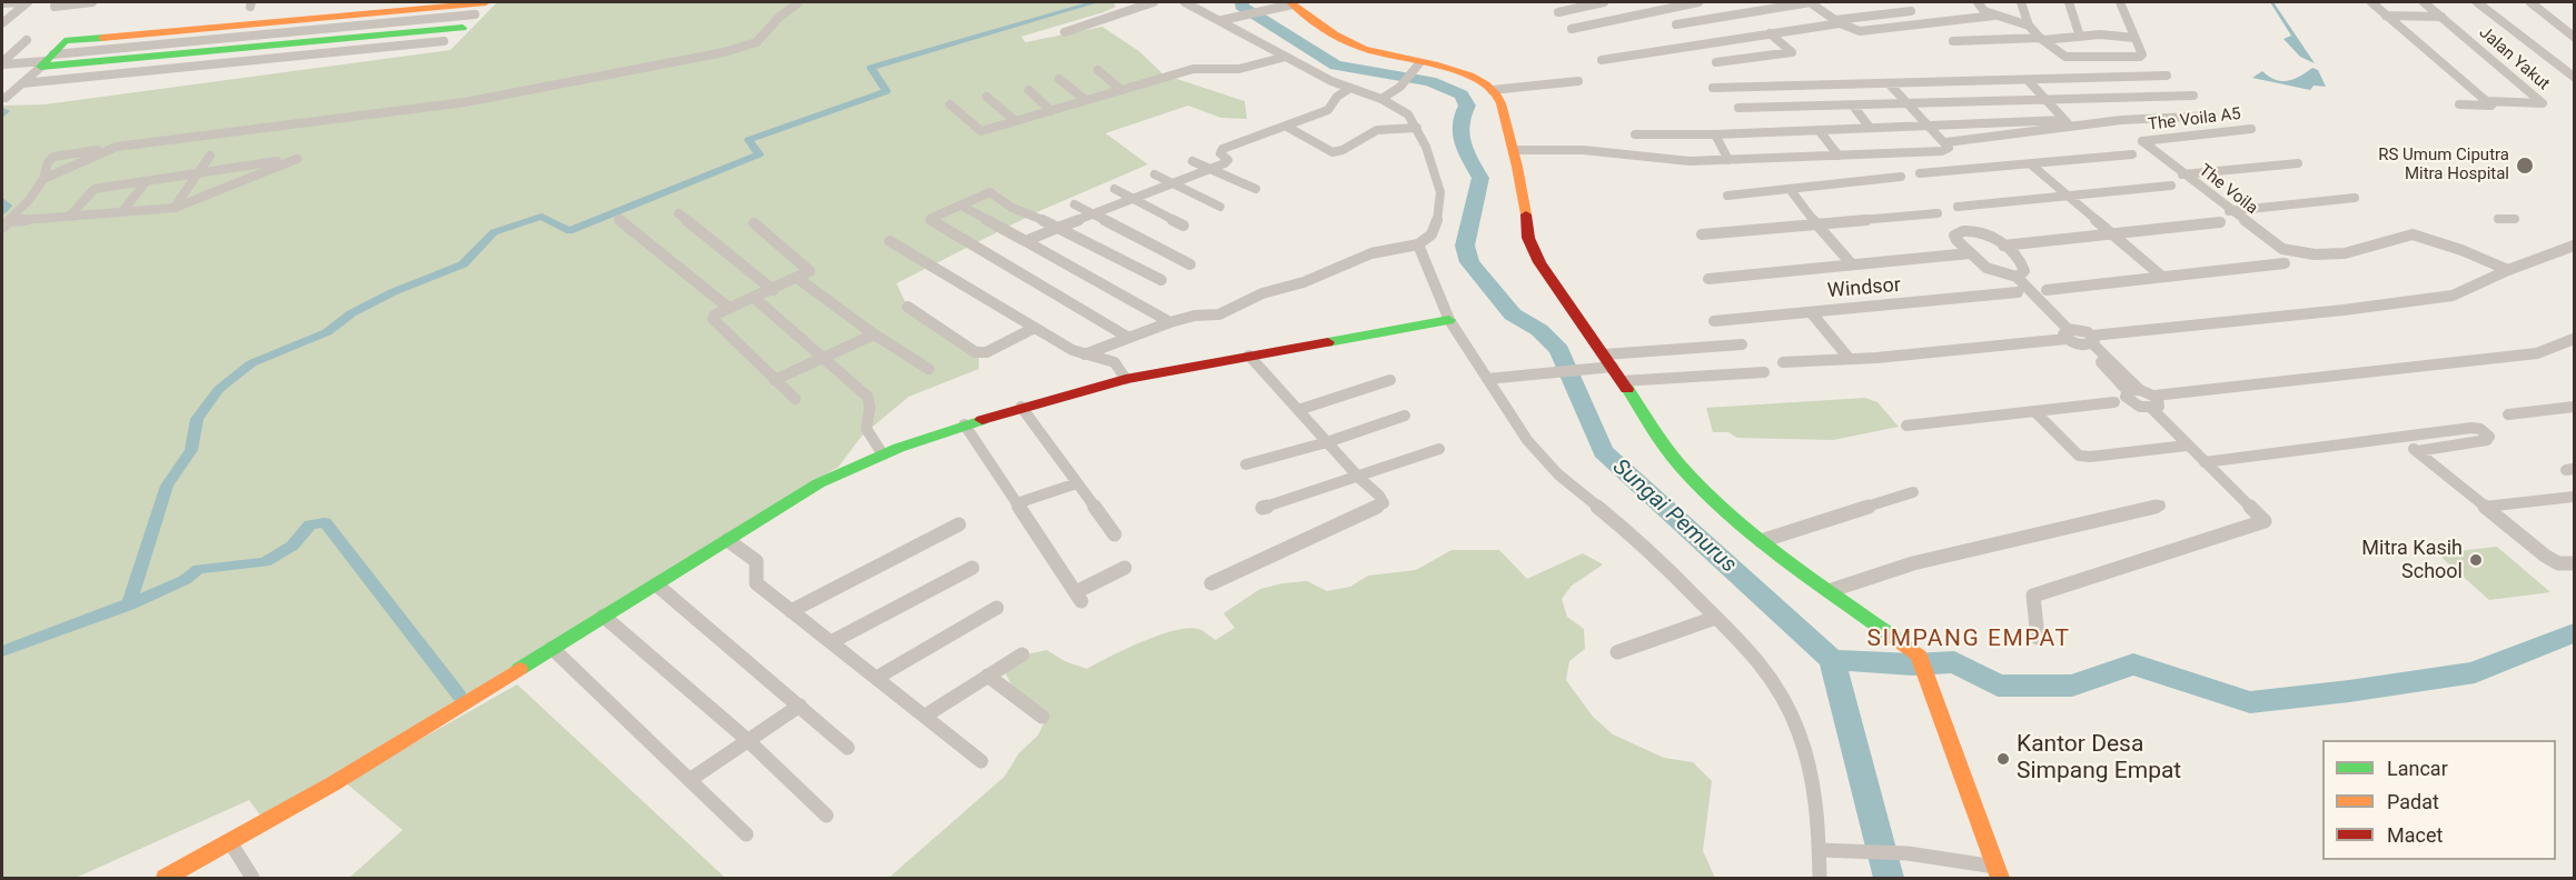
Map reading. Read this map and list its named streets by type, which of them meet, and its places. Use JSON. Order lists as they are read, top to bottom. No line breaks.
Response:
{"streets":{"street":["Jalan Yakut","The Voila A5","The Voila","Windsor"]},"crossings":[["The Voila A5","The Voila"]],"districts":["SIMPANG EMPAT"],"water":["Sungai Pemurus"],"places":["RS Umum Ciputra Mitra Hospital","Mitra Kasih School","Kantor Desa Simpang Empat"],"legend":["Lancar","Padat","Macet"]}
